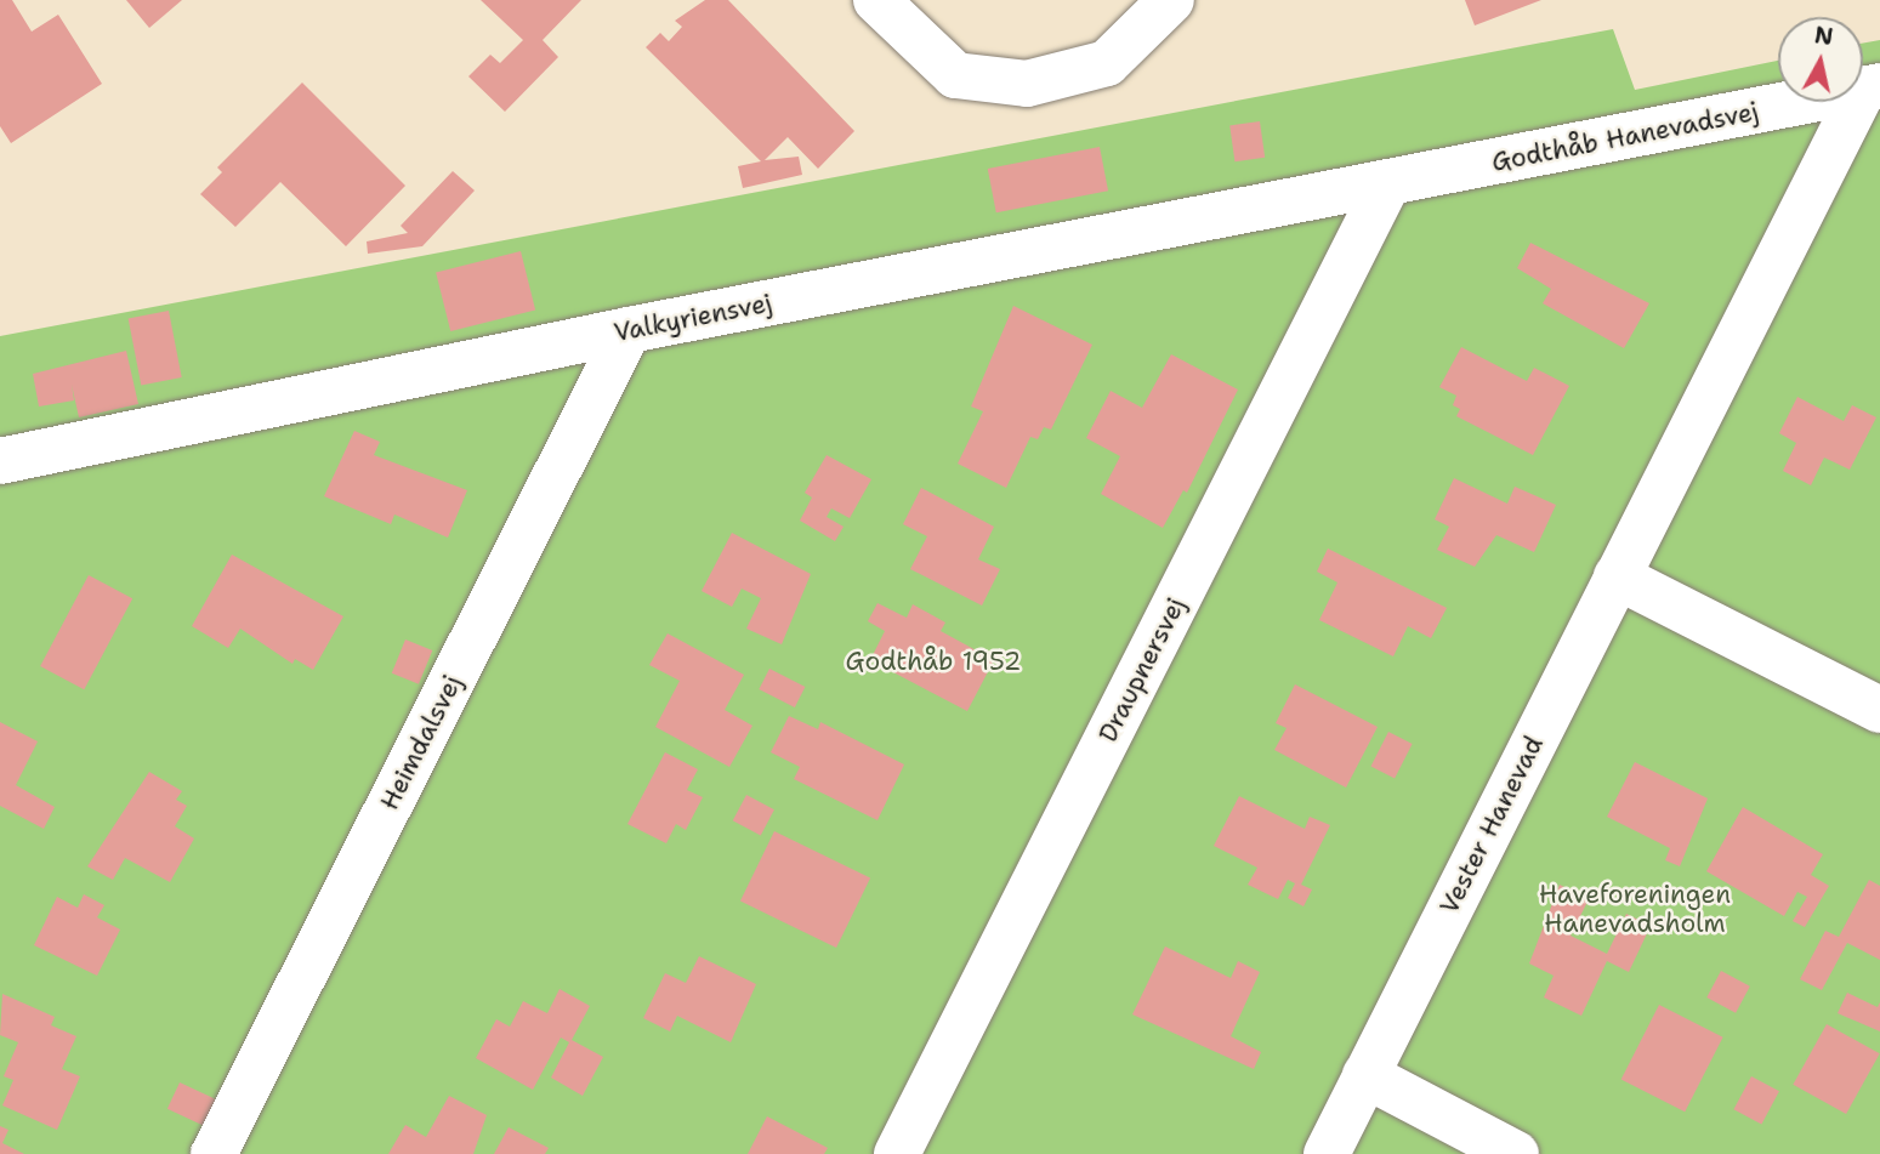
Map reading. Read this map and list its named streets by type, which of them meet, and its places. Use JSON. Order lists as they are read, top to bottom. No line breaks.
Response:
{"streets":{"street":["Godthåb Hanevadsvej","Valkyriensvej","Draupnersvej","Heimdalsvej","Vester Hanevad"]},"crossings":[["Godthåb Hanevadsvej","Valkyriensvej"],["Godthåb Hanevadsvej","Draupnersvej"],["Godthåb Hanevadsvej","Vester Hanevad"],["Valkyriensvej","Draupnersvej"],["Valkyriensvej","Heimdalsvej"]],"parks":["Godthåb 1952","Haveforeningen Hanevadsholm"],"north":"top"}
